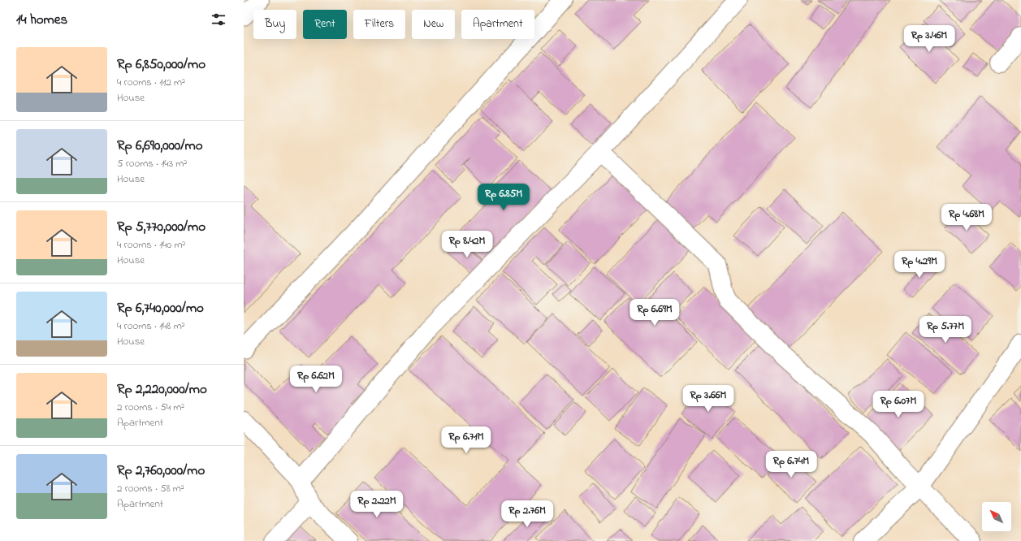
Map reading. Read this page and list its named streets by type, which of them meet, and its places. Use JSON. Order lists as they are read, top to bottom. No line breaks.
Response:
{"north":"top left","page":{"heading":"14 homes","chip":["Buy","Rent","Filters","New","Apartment"],"price":["Rp 3.46M","Rp 6.85M","Rp 4.68M","Rp 8.42M","Rp 4.29M","Rp 6.69M","Rp 5.77M","Rp 6.62M","Rp 3.66M","Rp 6.07M","Rp 6.71M","Rp 6.74M","Rp 2.22M","Rp 2.76M"],"list":[{"name":"Rp 6,850,000/mo","note":"4 rooms · 112 m² · House"},{"name":"Rp 6,690,000/mo","note":"5 rooms · 143 m² · House"},{"name":"Rp 5,770,000/mo","note":"4 rooms · 140 m² · House"},{"name":"Rp 6,740,000/mo","note":"4 rooms · 148 m² · House"},{"name":"Rp 2,220,000/mo","note":"2 rooms · 54 m² · Apartment"},{"name":"Rp 2,760,000/mo","note":"2 rooms · 58 m² · Apartment"}]}}
